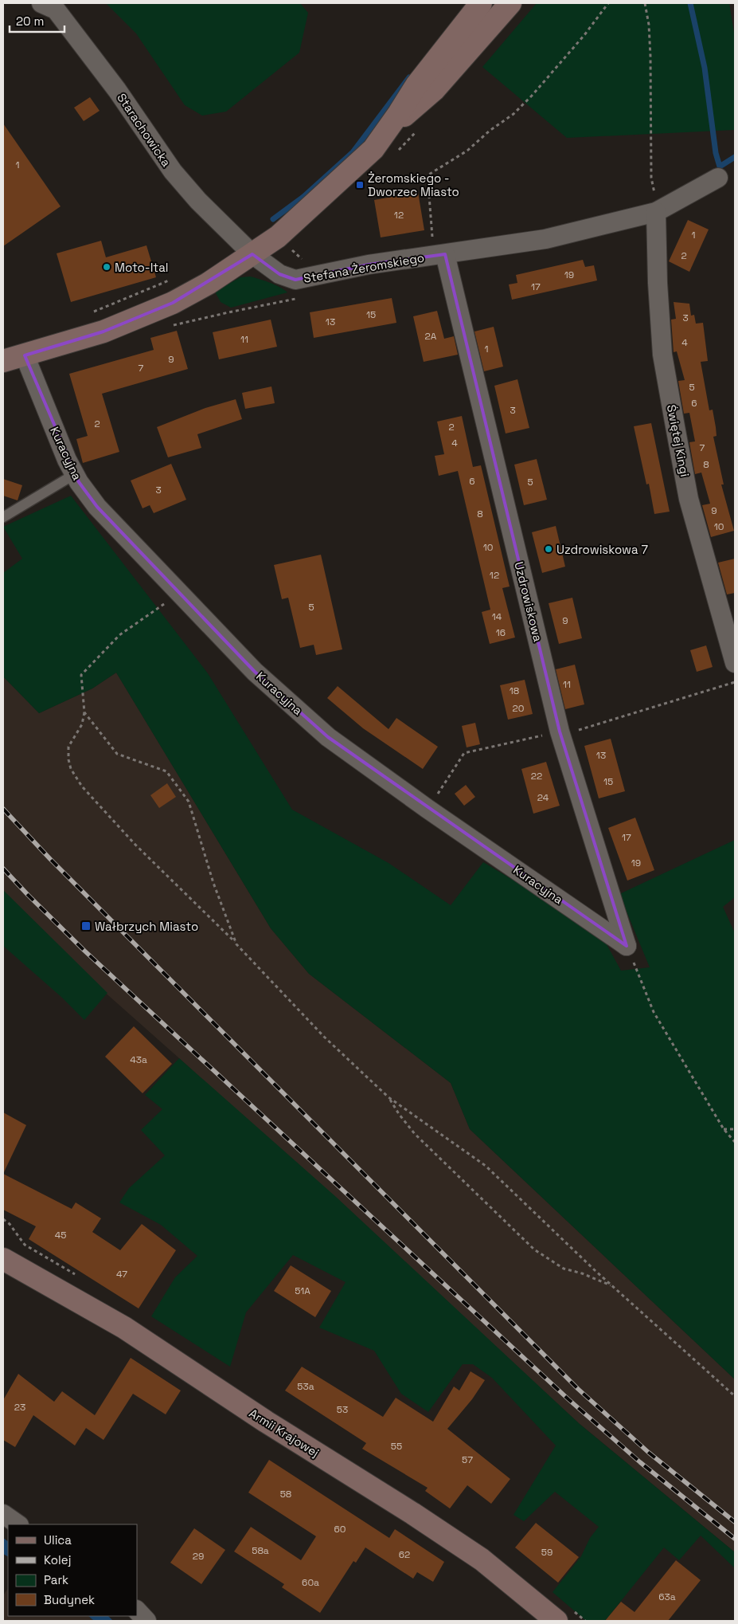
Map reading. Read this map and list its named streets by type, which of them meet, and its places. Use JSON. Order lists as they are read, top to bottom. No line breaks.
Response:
{"streets":{"main road":["Armii Krajowej"],"street":["Starachowicka","Stefana Żeromskiego","Świętej Kingi","Kuracyjna","Uzdrowiskowa"]},"crossings":[["Starachowicka","Stefana Żeromskiego"],["Stefana Żeromskiego","Świętej Kingi"],["Stefana Żeromskiego","Uzdrowiskowa"],["Kuracyjna","Uzdrowiskowa"]],"places":{"transit":["Żeromskiego - Dworzec Miasto","Wałbrzych Miasto"],"other":["Moto-Ital","Uzdrowiskowa 7"]},"house_numbers":["1","12","1","2","19","17","15","3","13","2A","11","4","1","9","7","5","6","3","2","2","4","7","8","6","5","3","9","8","10","10","12","5","14","9","16","11","18","20","13","22","15","24","17","19","43a","45","47","51A","53a","23","53","55","57","58","60","58a","59","62","29","60a","63a"],"legend":["Ulica","Kolej","Park","Budynek"],"scale_bar":"20 m"}
